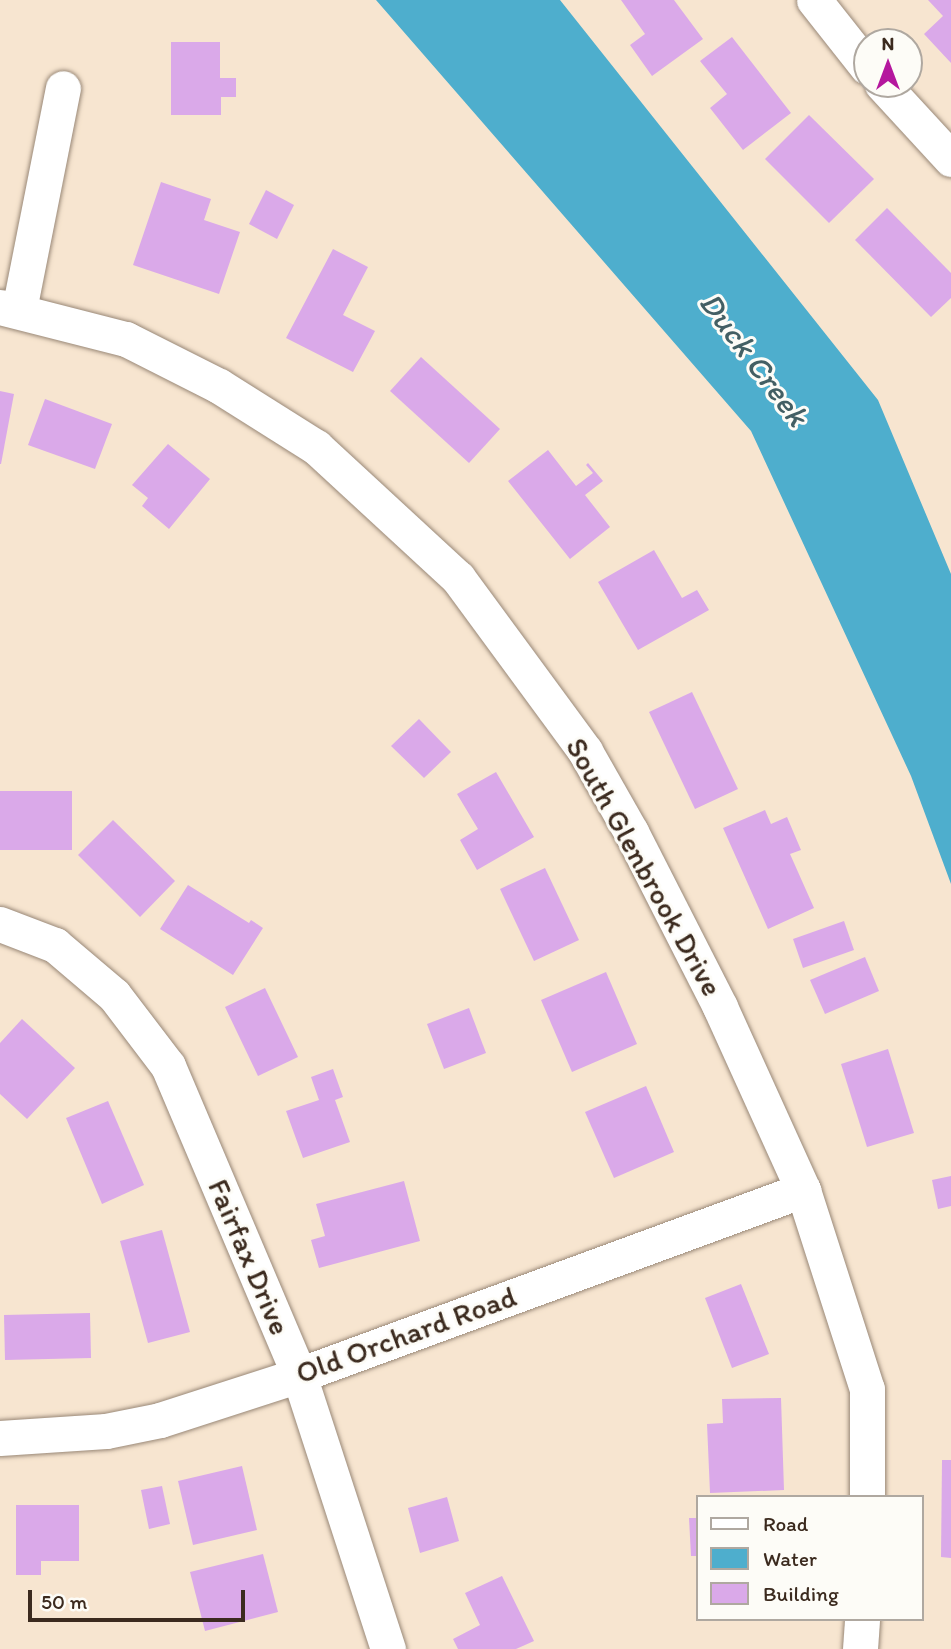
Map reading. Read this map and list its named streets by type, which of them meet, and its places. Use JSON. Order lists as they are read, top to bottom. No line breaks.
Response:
{"streets":{"street":["South Glenbrook Drive","Fairfax Drive","Old Orchard Road"]},"crossings":[["South Glenbrook Drive","Old Orchard Road"],["Fairfax Drive","Old Orchard Road"]],"water":["Duck Creek"],"legend":["Road","Water","Building"],"scale_bar":"50 m","north":"top"}
